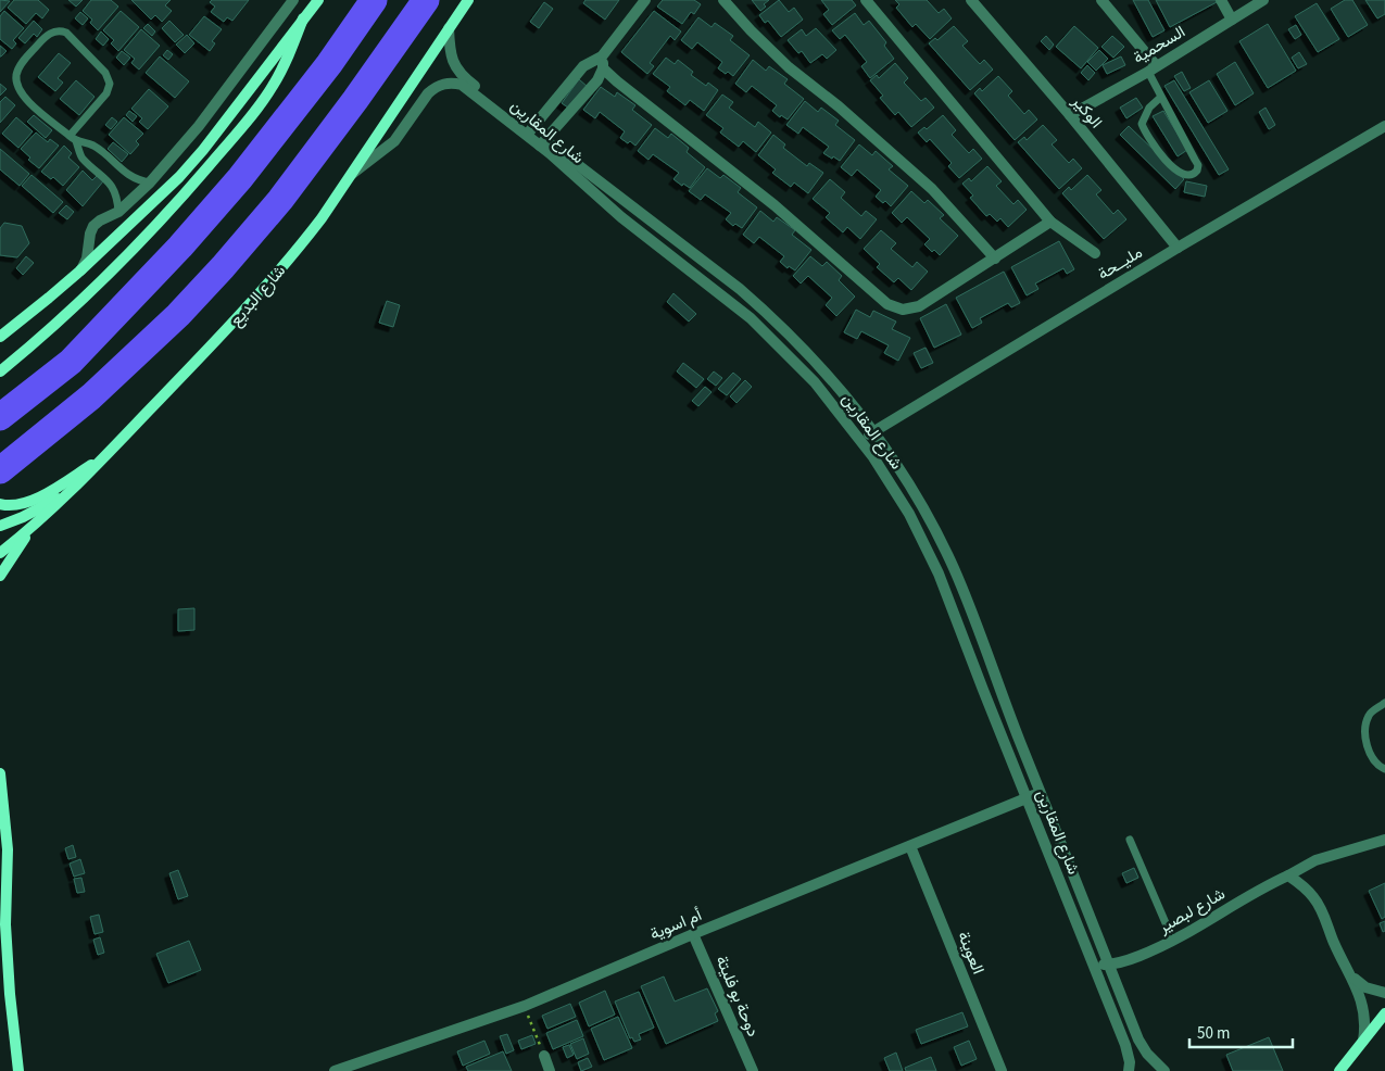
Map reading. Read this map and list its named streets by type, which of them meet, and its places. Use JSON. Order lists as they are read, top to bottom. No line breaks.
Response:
{"streets":{"main road":["شارع البديع"],"street":["السحمية","الوكير","شارع المقارين","مليــحة","شارع لبصير","أم اسوية","العوينة","دوحة بو فليتة"]},"crossings":[["السحمية","الوكير"],["الوكير","مليــحة"],["شارع المقارين","مليــحة"],["شارع المقارين","شارع البديع"],["شارع المقارين","شارع لبصير"],["شارع المقارين","أم اسوية"],["أم اسوية","العوينة"],["أم اسوية","دوحة بو فليتة"]],"scale_bar":"50 m"}
